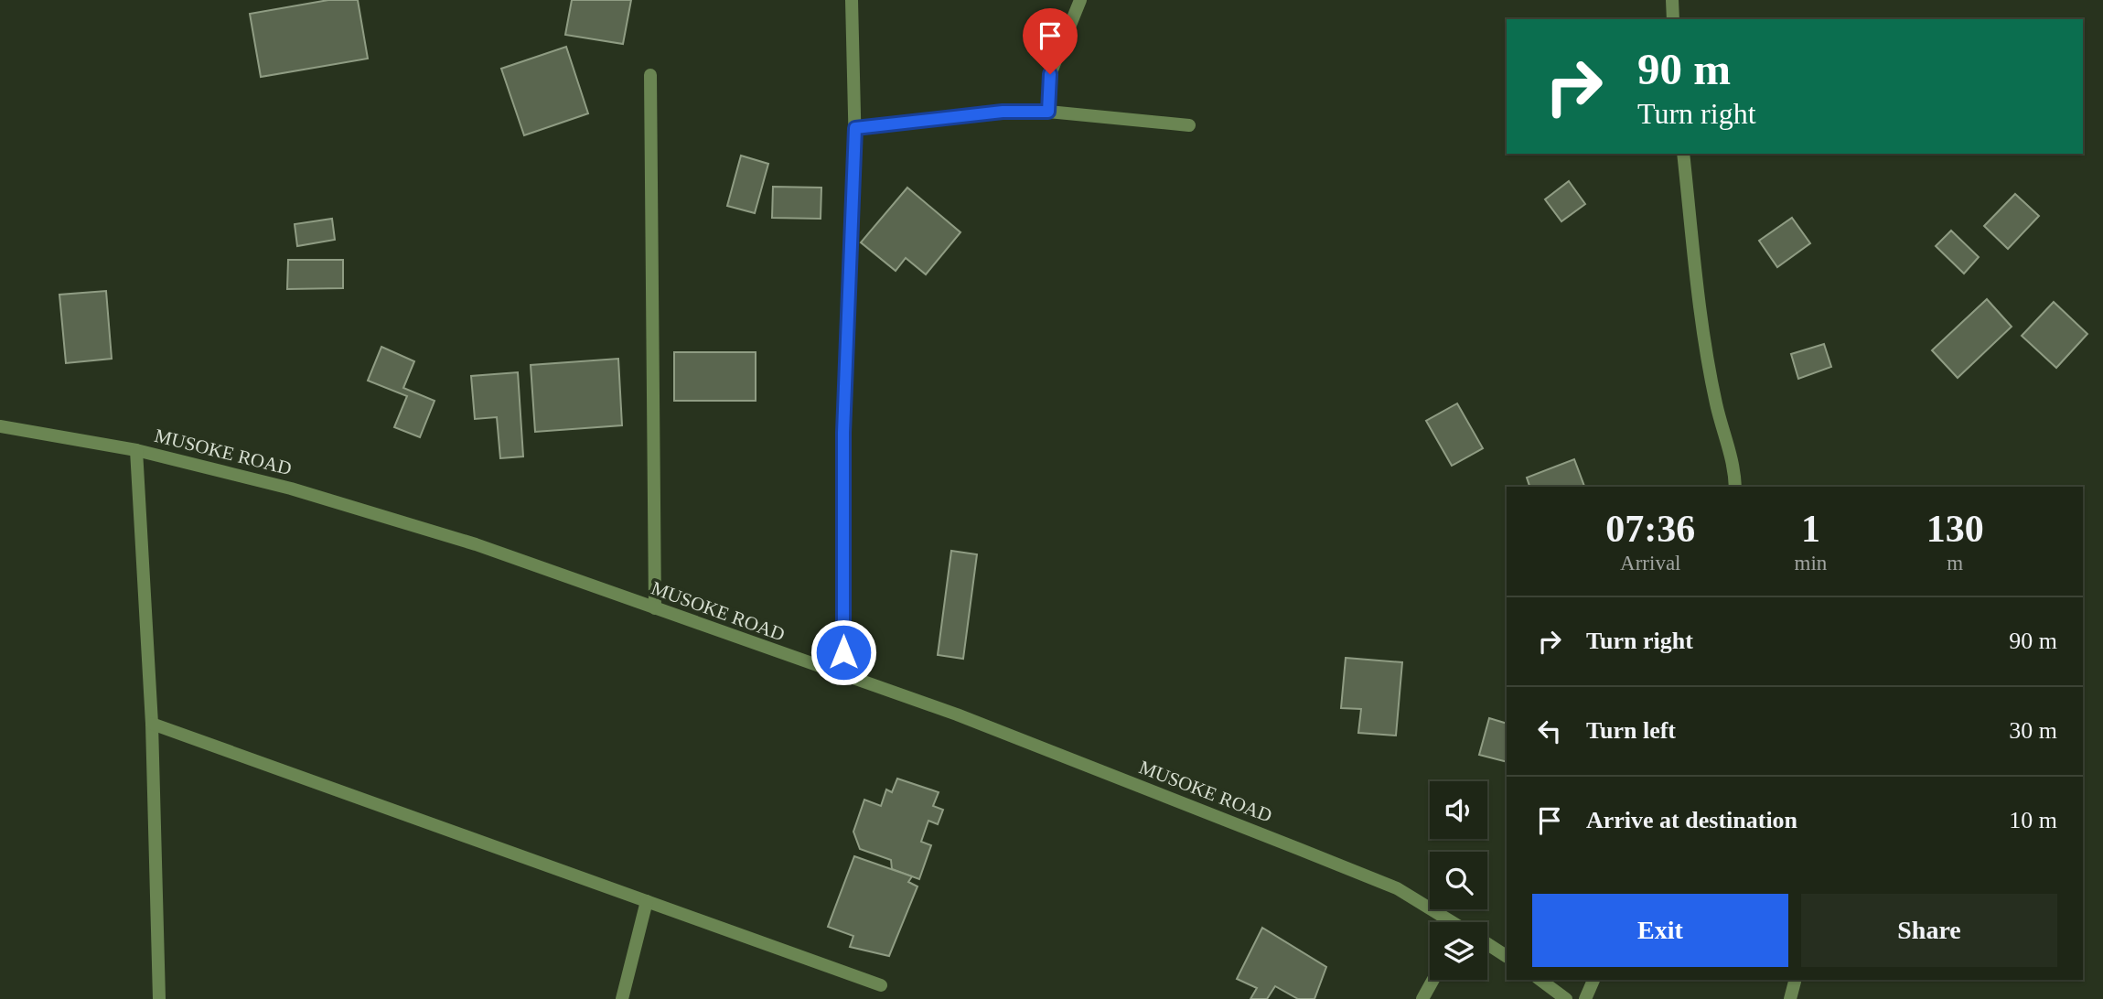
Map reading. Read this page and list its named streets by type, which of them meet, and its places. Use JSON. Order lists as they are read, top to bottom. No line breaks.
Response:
{"streets":{"street":["MUSOKE ROAD"]},"page":{"turn":["90 m","Turn right"],"eta":["07:36","Arrival","1","min","130","m"],"list":[{"name":"Turn right","value":"90 m"},{"name":"Turn left","value":"30 m"},{"name":"Arrive at destination","value":"10 m"}],"buttons":["Exit","Share"]}}
